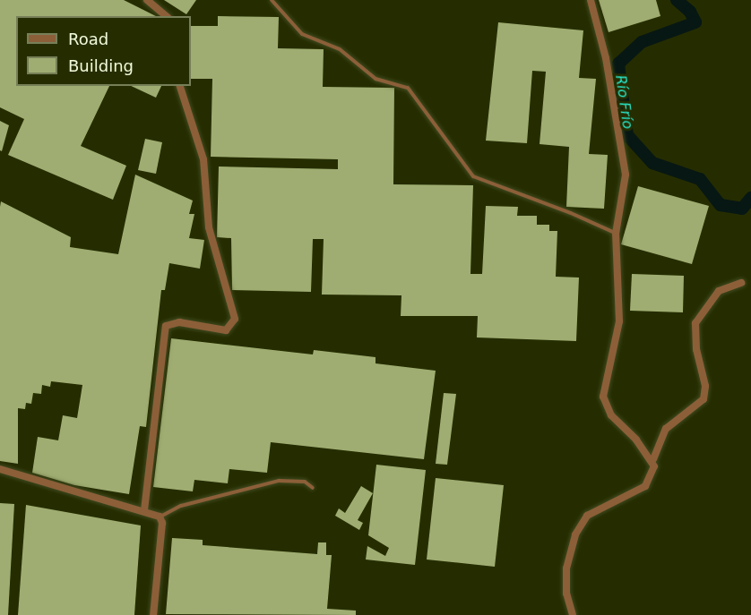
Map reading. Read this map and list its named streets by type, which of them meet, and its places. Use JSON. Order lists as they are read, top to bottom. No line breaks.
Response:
{"water":["Río Frío"],"legend":["Road","Building"]}
